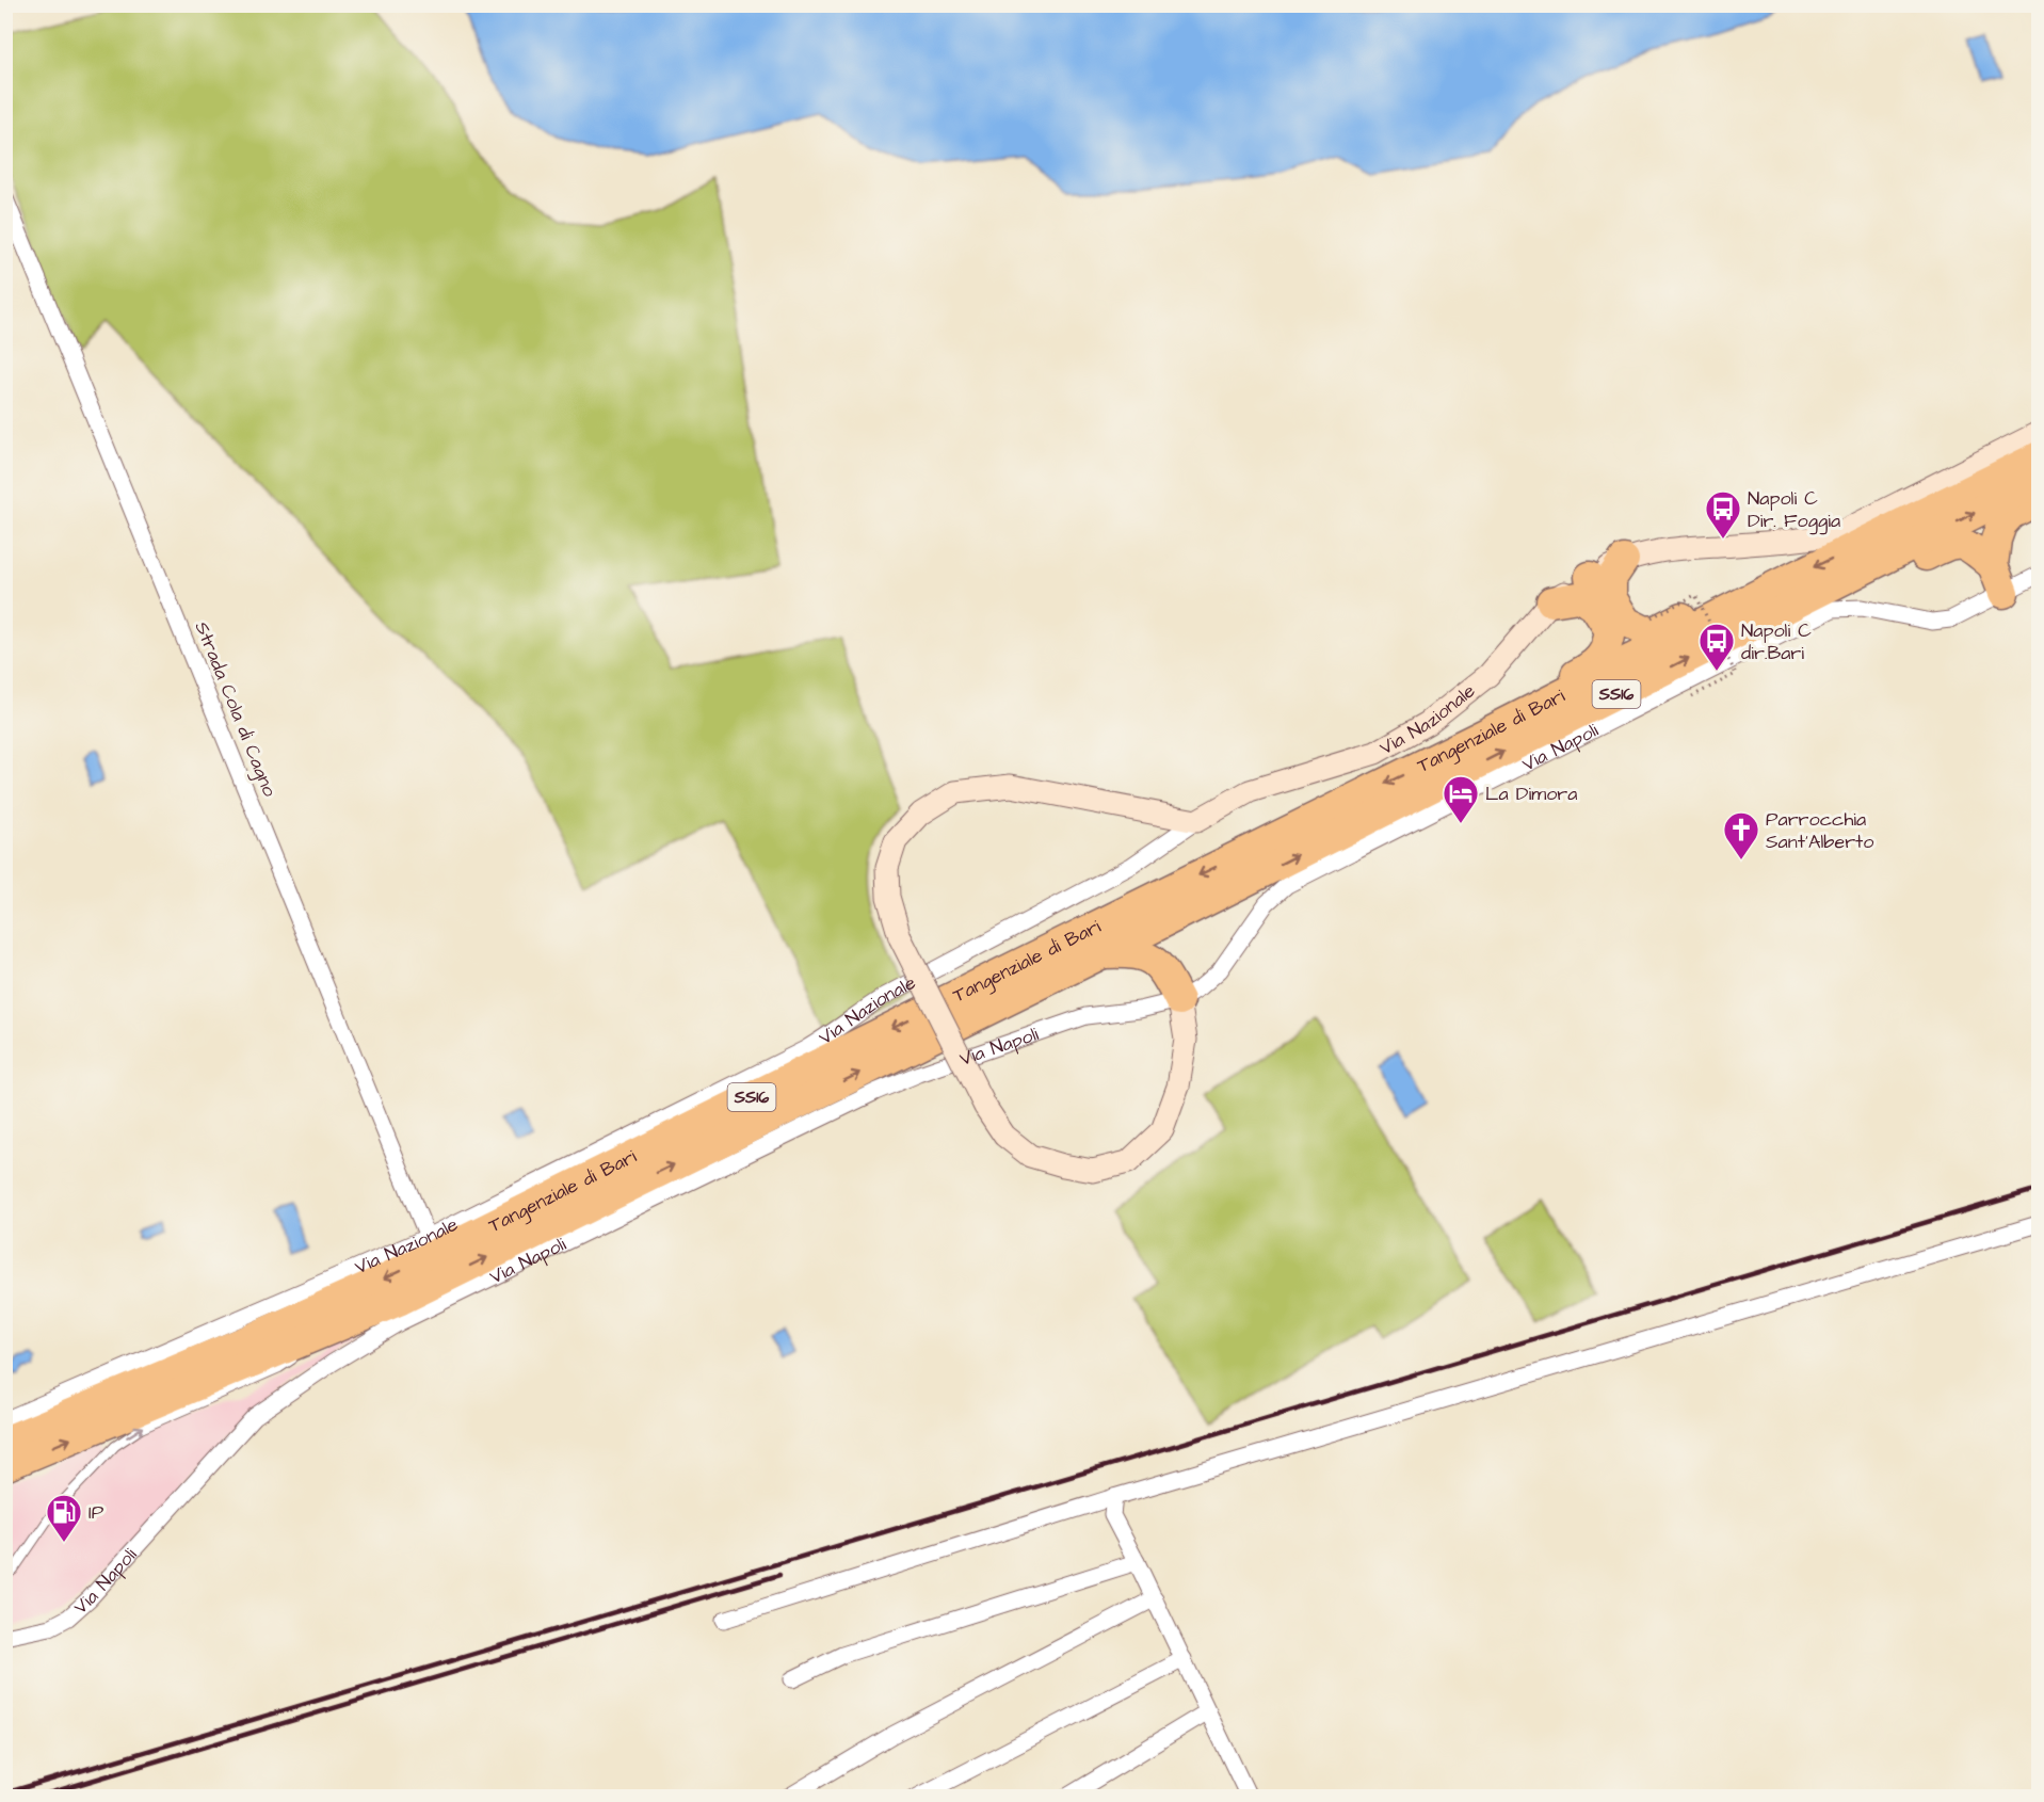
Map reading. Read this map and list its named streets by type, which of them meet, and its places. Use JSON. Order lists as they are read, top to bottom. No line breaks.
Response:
{"streets":{"highway":["SS16","Tangenziale di Bari"],"street":["Strada Cola di Cagno","Via Nazionale","Via Napoli"]},"crossings":[["Strada Cola di Cagno","Via Nazionale"]],"places":{"bus stop":["Napoli C Dir. Foggia","Napoli C dir.Bari"],"hotel":["La Dimora"],"church":["Parrocchia Sant'Alberto"],"fuel station":["IP"]}}
